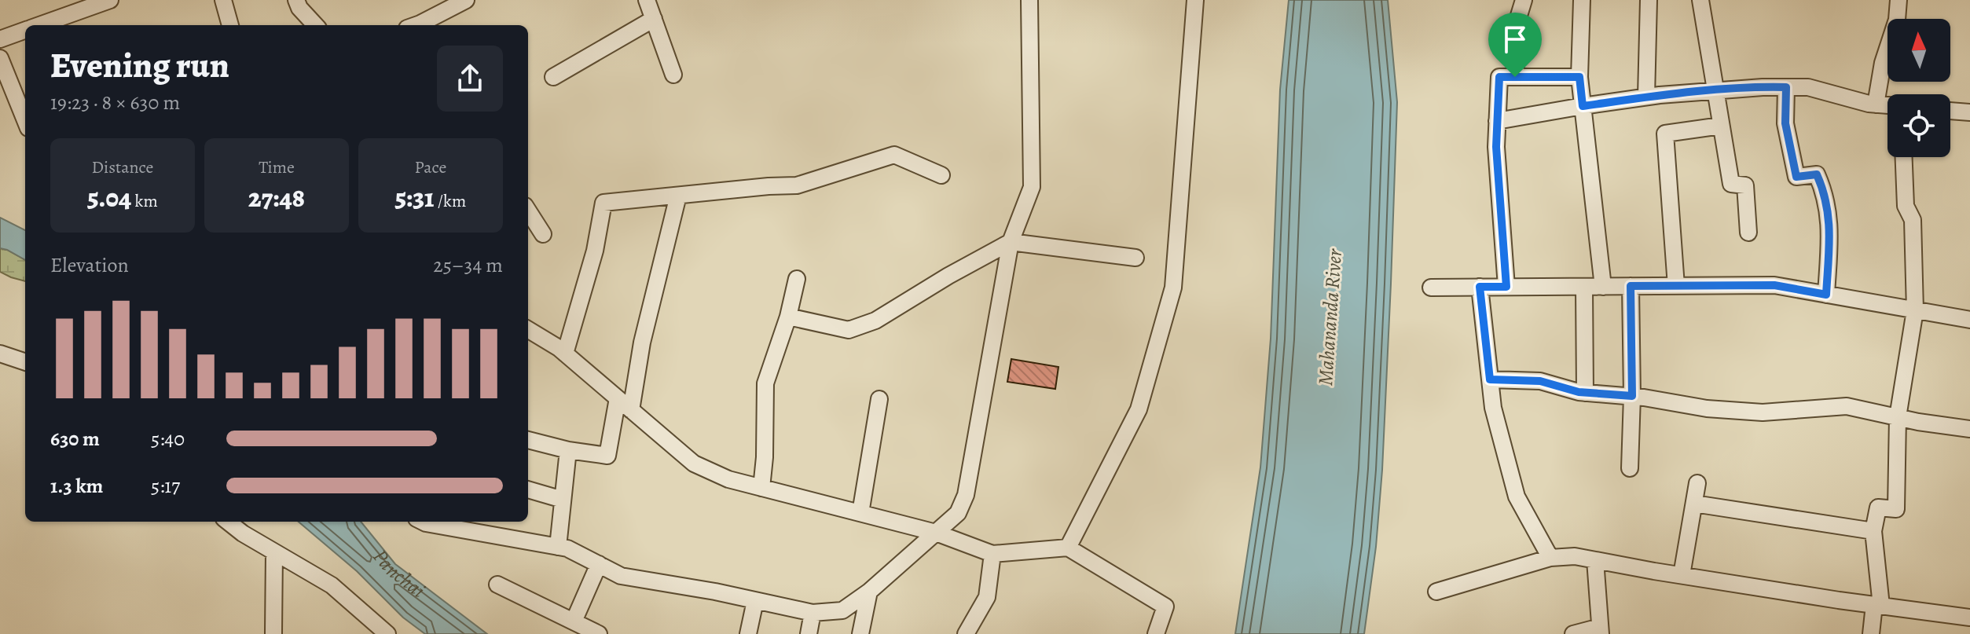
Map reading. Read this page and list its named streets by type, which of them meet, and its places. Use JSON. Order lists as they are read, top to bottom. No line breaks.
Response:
{"water":["Mahananda River","Panchai"],"north":"top","page":{"heading":["Evening run","19:23 · 8 × 630 m"],"stats":[["Distance","5.04 km"],["Time","27:48"],["Pace","5:31 /km"]],"chart":["Elevation","25–34 m"],"list":[{"name":"630 m","note":"5:40"},{"name":"1.3 km","note":"5:17"}]}}
